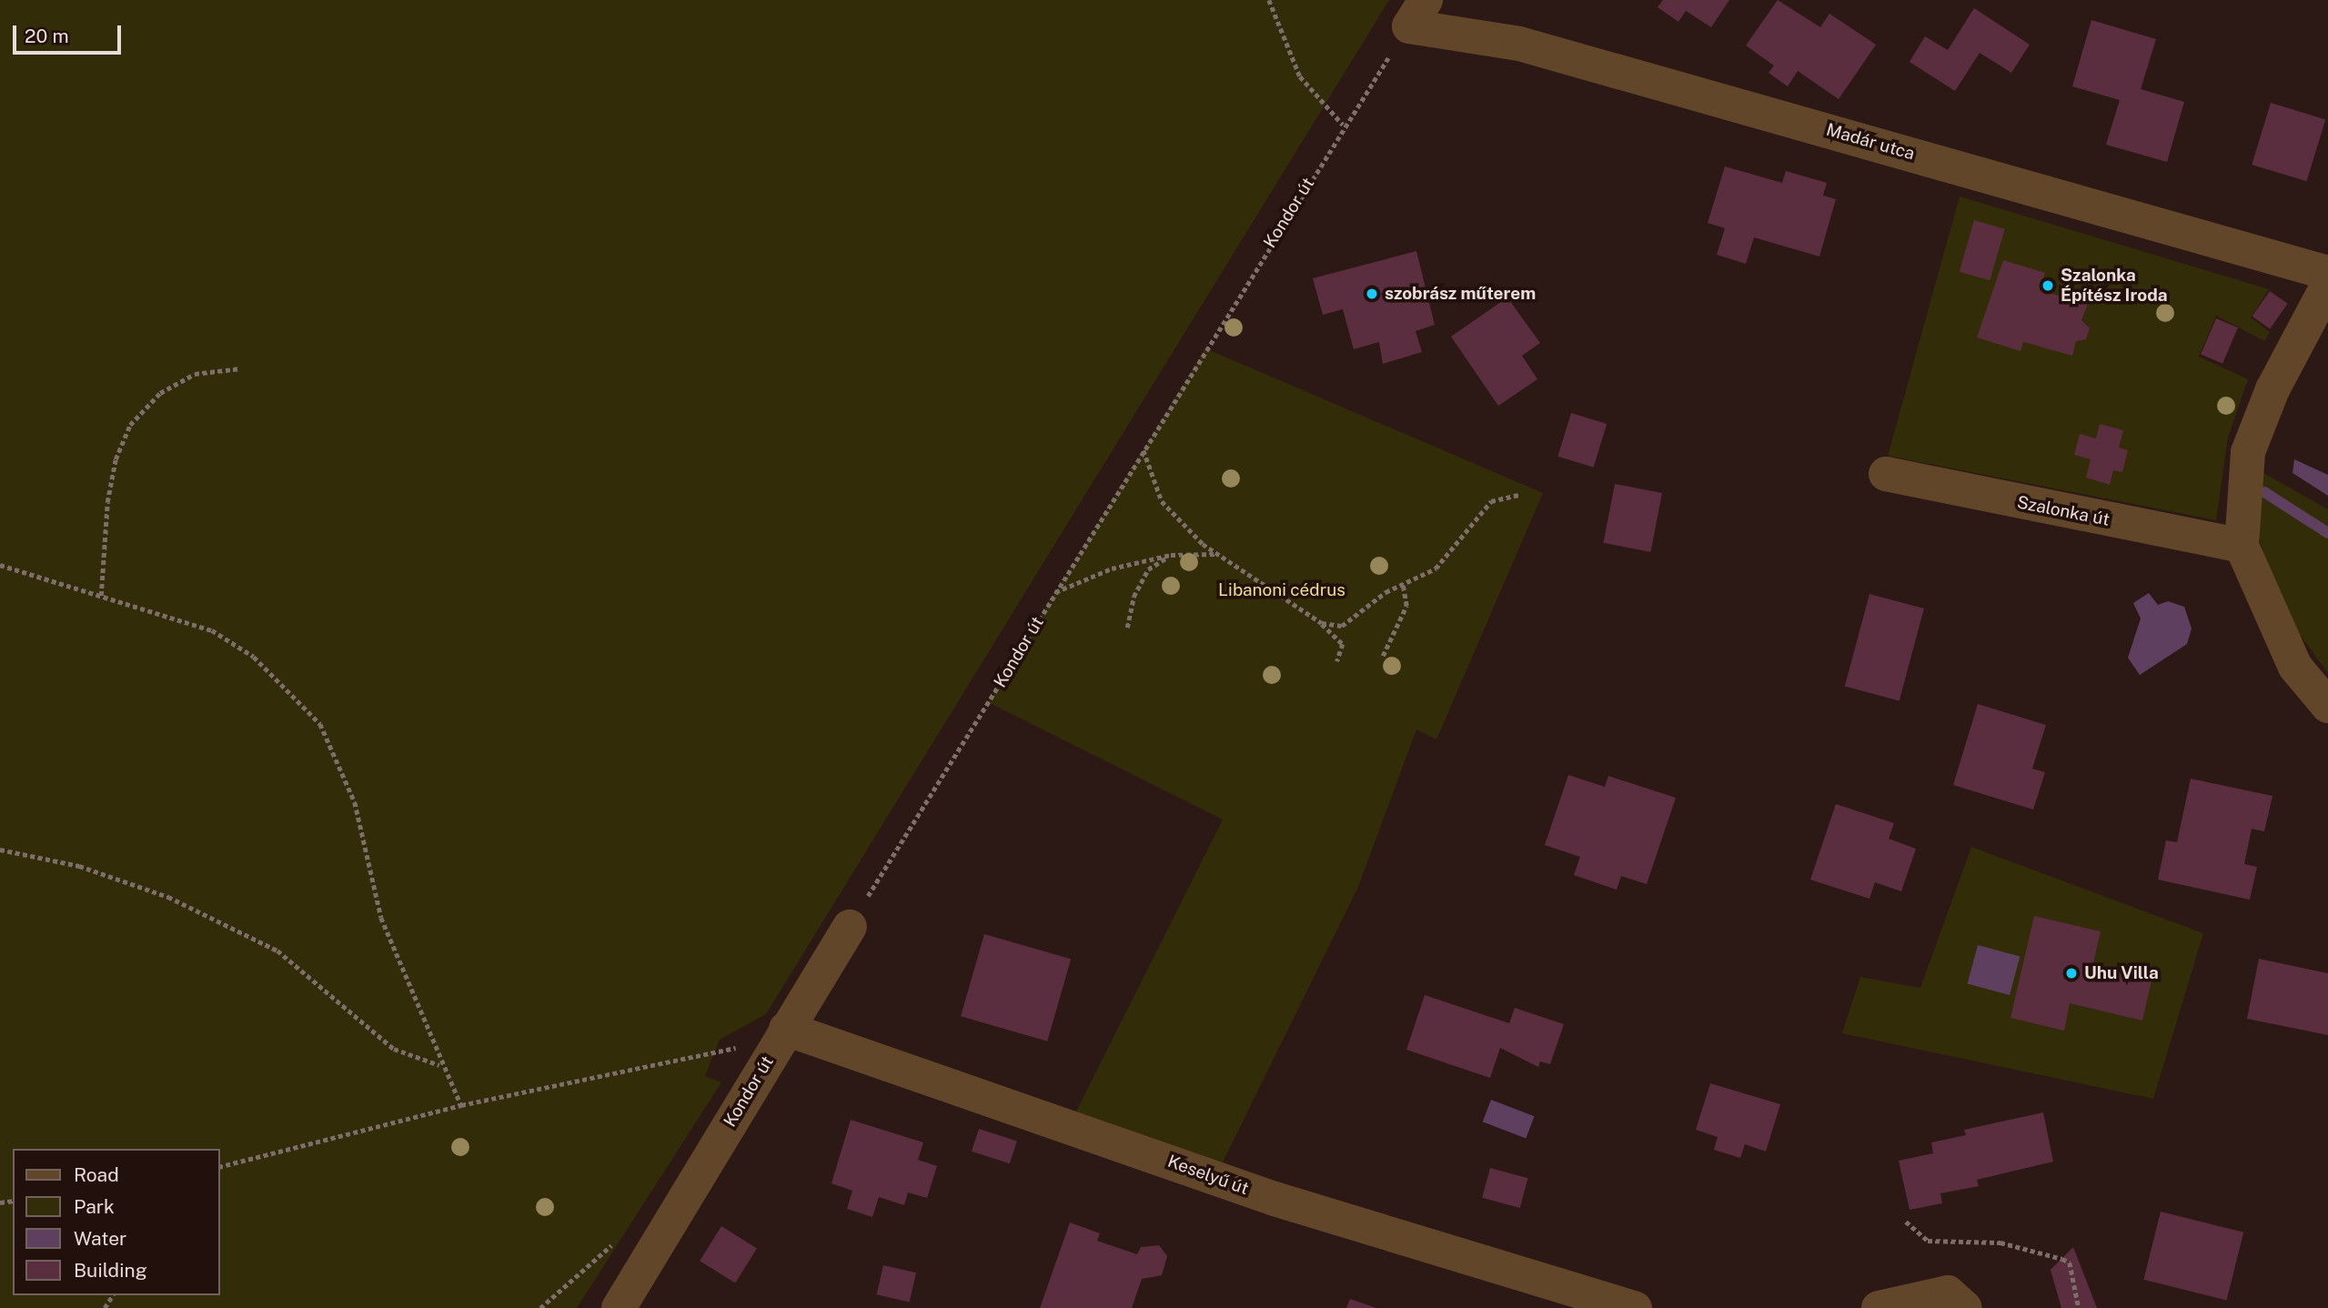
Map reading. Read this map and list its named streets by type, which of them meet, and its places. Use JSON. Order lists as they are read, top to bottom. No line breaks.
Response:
{"streets":{"street":["Madár utca","Kondor út","Szalonka út","Keselyű út"]},"crossings":[["Madár utca","Kondor út"],["Kondor út","Keselyű út"]],"parks":["Libanoni cédrus"],"places":["Szalonka Építész Iroda","szobrász műterem","Uhu Villa"],"legend":["Road","Park","Water","Building"],"scale_bar":"20 m"}
